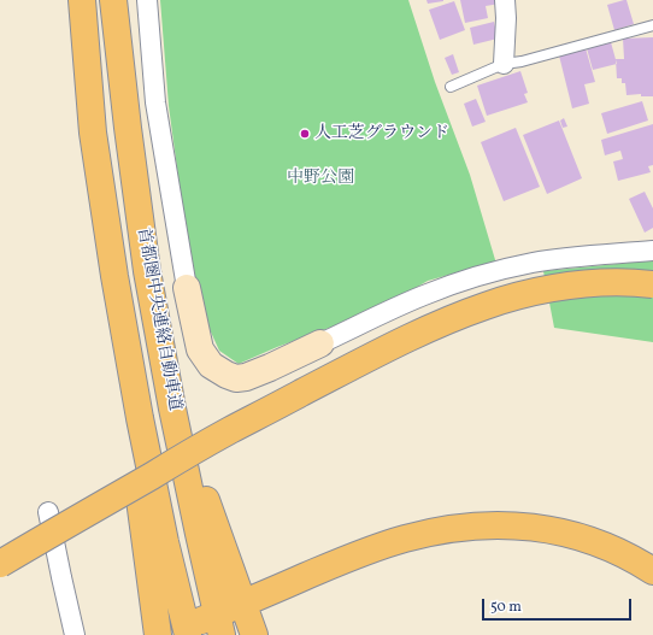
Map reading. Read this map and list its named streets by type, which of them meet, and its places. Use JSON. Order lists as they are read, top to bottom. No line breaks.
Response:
{"streets":{"highway":["首都圏中央連絡自動車道"]},"parks":["中野公園"],"places":["人工芝グラウンド"],"scale_bar":"50 m"}
